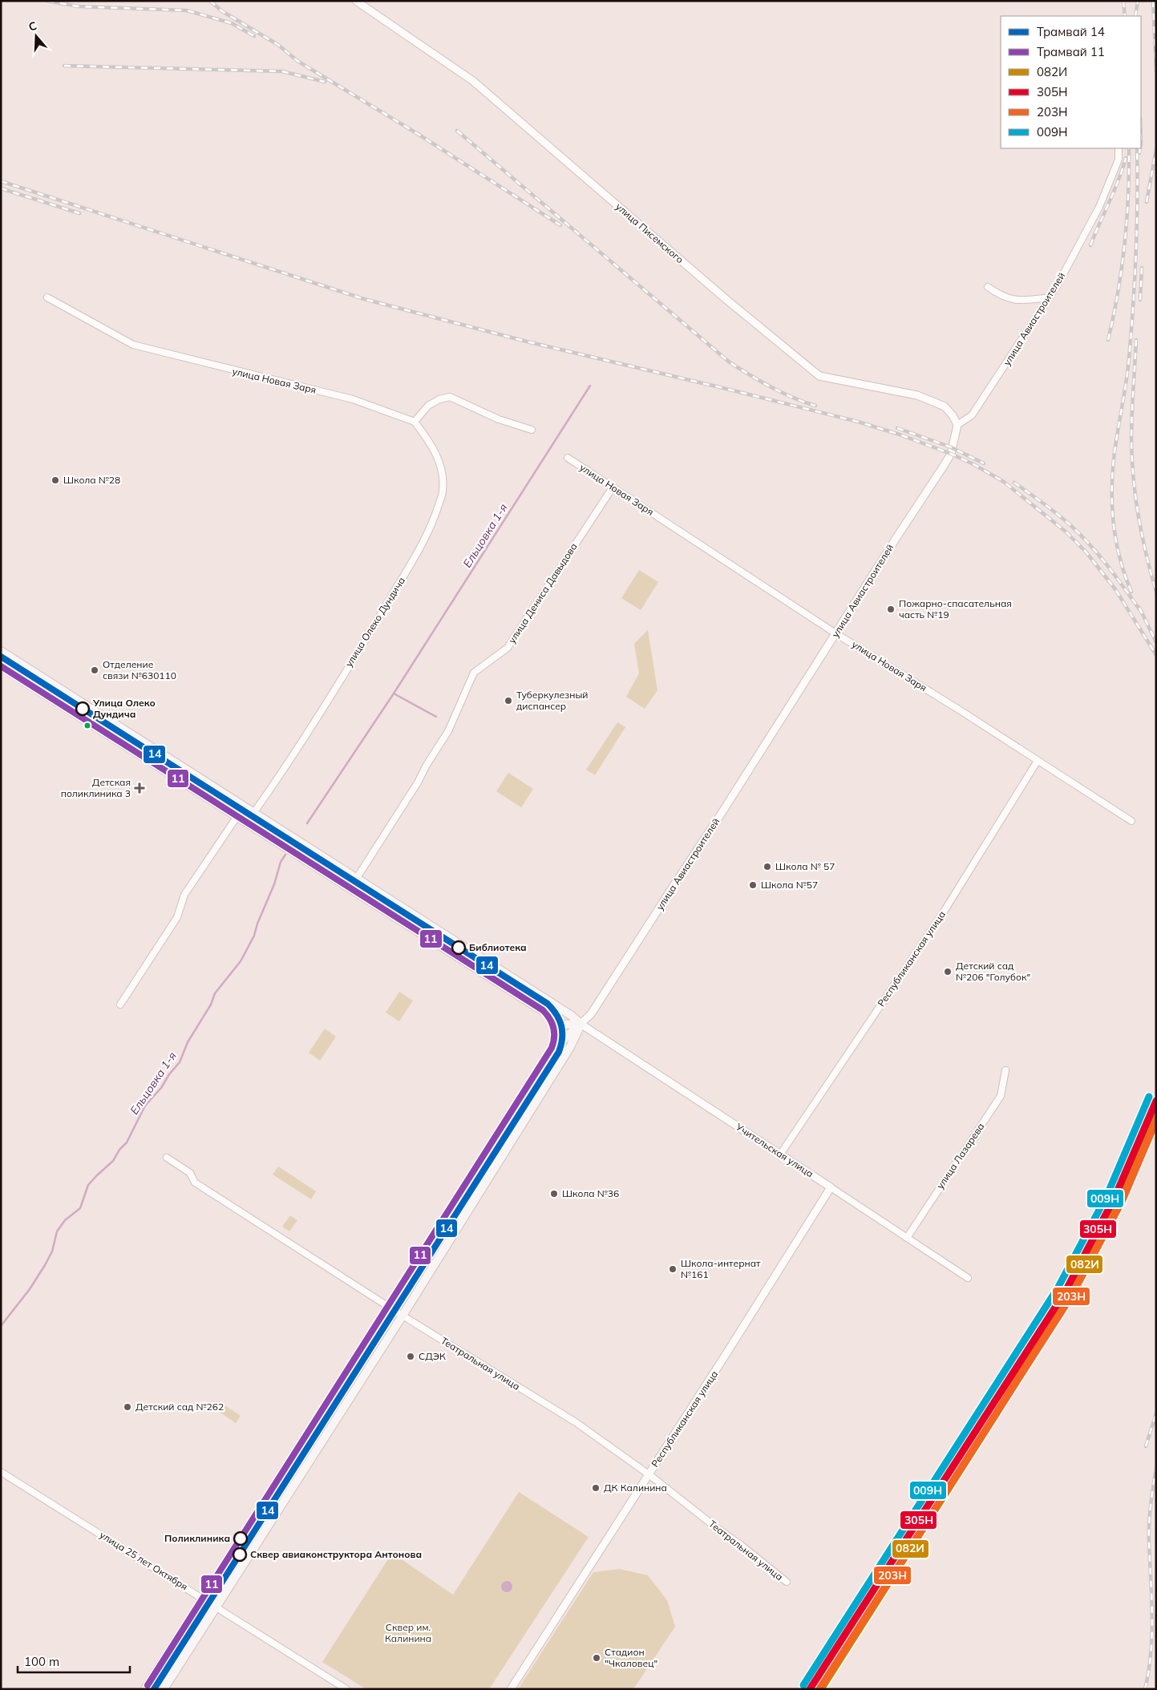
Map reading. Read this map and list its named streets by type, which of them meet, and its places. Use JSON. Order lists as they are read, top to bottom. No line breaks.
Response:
{"streets":{"main road":["улица Авиастроителей","Учительская улица"],"street":["улица Писемского","улица Новая Заря","улица Дениса Давыдова","улица Олеко Дундича","Республиканская улица","улица Лазарева","Театральная улица","улица 25 лет Октября"]},"crossings":[["улица Писемского","улица Авиастроителей"],["улица Авиастроителей","улица Новая Заря"],["улица Авиастроителей","Учительская улица"],["улица Авиастроителей","Театральная улица"],["улица Авиастроителей","улица 25 лет Октября"],["улица Новая Заря","улица Дениса Давыдова"],["улица Новая Заря","улица Олеко Дундича"],["улица Новая Заря","Республиканская улица"],["улица Дениса Давыдова","Учительская улица"],["улица Олеко Дундича","Учительская улица"],["Республиканская улица","Учительская улица"],["Республиканская улица","Театральная улица"],["Учительская улица","улица Лазарева"]],"water":["Ельцовка 1-я"],"parks":["Сквер им. Калинина"],"places":{"other":["Школа №28","Пожарно-спасательная часть №19","Отделение связи №630110","Туберкулезный диспансер","Улица Олеко Дундича","Школа № 57","Школа №57","Библиотека","Детский сад №206 \"Голубок\"","Школа №36","Школа-интернат №161","СДЭК","Детский сад №262","ДК Калинина","Поликлиника","Сквер авиаконструктора Антонова","Стадион \"Чкаловец\""],"health":["Детская поликлиника 3"]},"lines":["tram line 14","tram line 11","transit line 009Н","transit line 305Н","transit line 082И","transit line 203Н"],"legend":["Трамвай 14","Трамвай 11","082И","305Н","203Н","009Н"],"scale_bar":"100 m","north":"top"}
